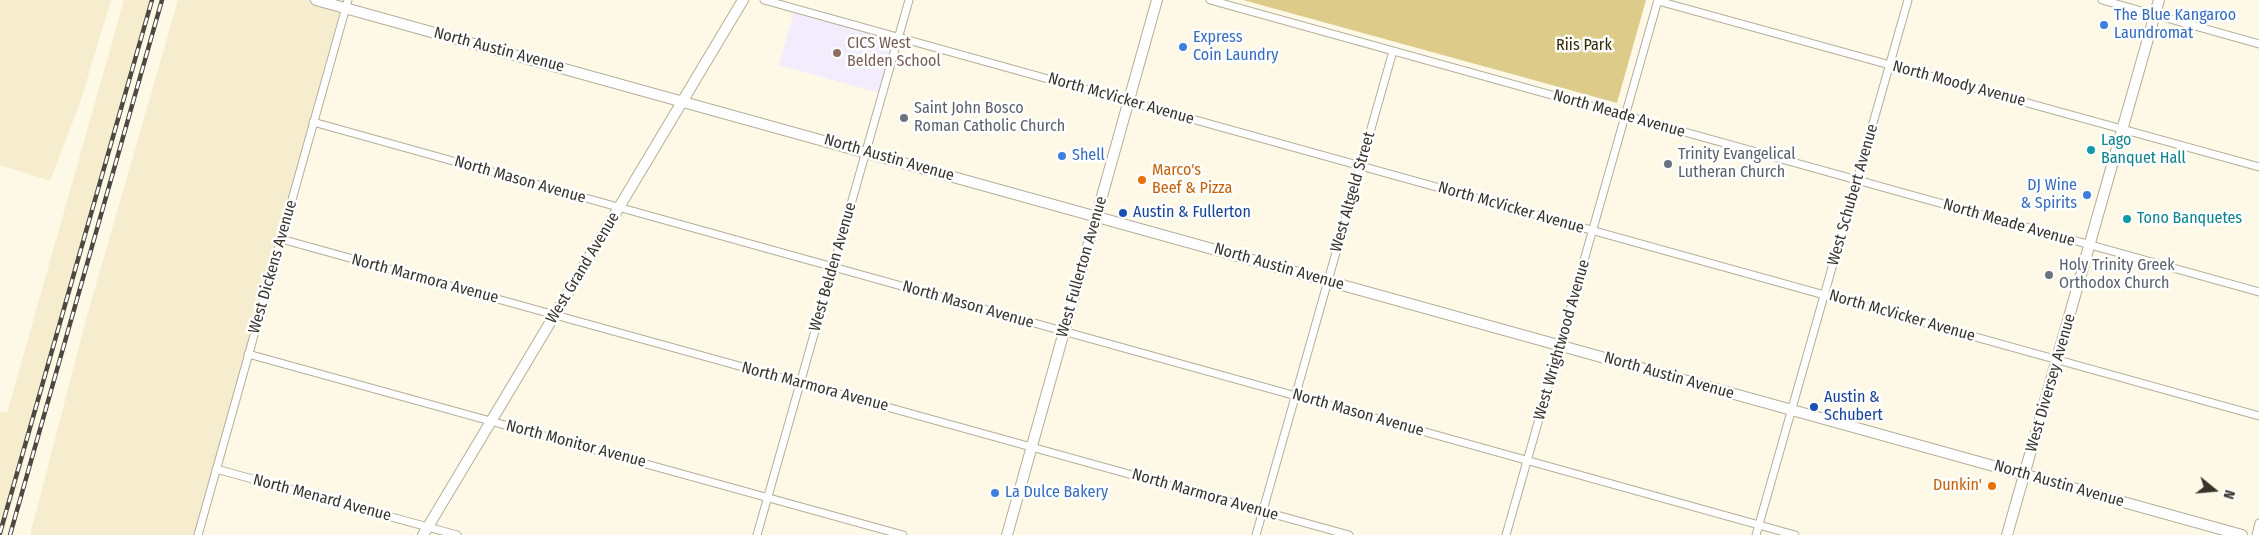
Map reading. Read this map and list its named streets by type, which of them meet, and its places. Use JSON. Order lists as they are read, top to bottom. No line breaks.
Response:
{"streets":{"street":["North Austin Avenue","North Moody Avenue","North McVicker Avenue","North Meade Avenue","North Mason Avenue","West Altgeld Street","West Schubert Avenue","West Dickens Avenue","West Belden Avenue","West Fullerton Avenue","West Grand Avenue","North Marmora Avenue","West Wrightwood Avenue","West Diversey Avenue","North Monitor Avenue","North Menard Avenue"]},"crossings":[["North Austin Avenue","West Altgeld Street"],["North Austin Avenue","West Schubert Avenue"],["North Austin Avenue","West Dickens Avenue"],["North Austin Avenue","West Belden Avenue"],["North Austin Avenue","West Fullerton Avenue"],["North Austin Avenue","West Grand Avenue"],["North Austin Avenue","West Wrightwood Avenue"],["North Austin Avenue","West Diversey Avenue"],["North Moody Avenue","West Schubert Avenue"],["North Moody Avenue","West Wrightwood Avenue"],["North Moody Avenue","West Diversey Avenue"],["North McVicker Avenue","West Altgeld Street"],["North McVicker Avenue","West Schubert Avenue"],["North McVicker Avenue","West Belden Avenue"],["North McVicker Avenue","West Fullerton Avenue"],["North McVicker Avenue","West Wrightwood Avenue"],["North McVicker Avenue","West Diversey Avenue"],["North Meade Avenue","West Altgeld Street"],["North Meade Avenue","West Schubert Avenue"],["North Meade Avenue","West Wrightwood Avenue"],["North Meade Avenue","West Diversey Avenue"],["North Mason Avenue","West Altgeld Street"],["North Mason Avenue","West Schubert Avenue"],["North Mason Avenue","West Dickens Avenue"],["North Mason Avenue","West Belden Avenue"],["North Mason Avenue","West Fullerton Avenue"],["North Mason Avenue","West Grand Avenue"],["North Mason Avenue","West Wrightwood Avenue"],["West Altgeld Street","North Marmora Avenue"],["West Dickens Avenue","North Marmora Avenue"],["West Dickens Avenue","North Monitor Avenue"],["West Dickens Avenue","North Menard Avenue"],["West Belden Avenue","North Marmora Avenue"],["West Belden Avenue","North Monitor Avenue"],["West Fullerton Avenue","North Marmora Avenue"],["West Grand Avenue","North Marmora Avenue"],["West Grand Avenue","North Monitor Avenue"],["West Grand Avenue","North Menard Avenue"]],"parks":["Riis Park"],"places":["The Blue Kangaroo Laundromat","Express Coin Laundry","CICS West Belden School","Saint John Bosco Roman Catholic Church","Lago Banquet Hall","Shell","Trinity Evangelical Lutheran Church","Marco's Beef & Pizza","DJ Wine & Spirits","Austin & Fullerton","Tono Banquetes","Holy Trinity Greek Orthodox Church","Austin & Schubert","Dunkin'","La Dulce Bakery"],"north":"right"}
